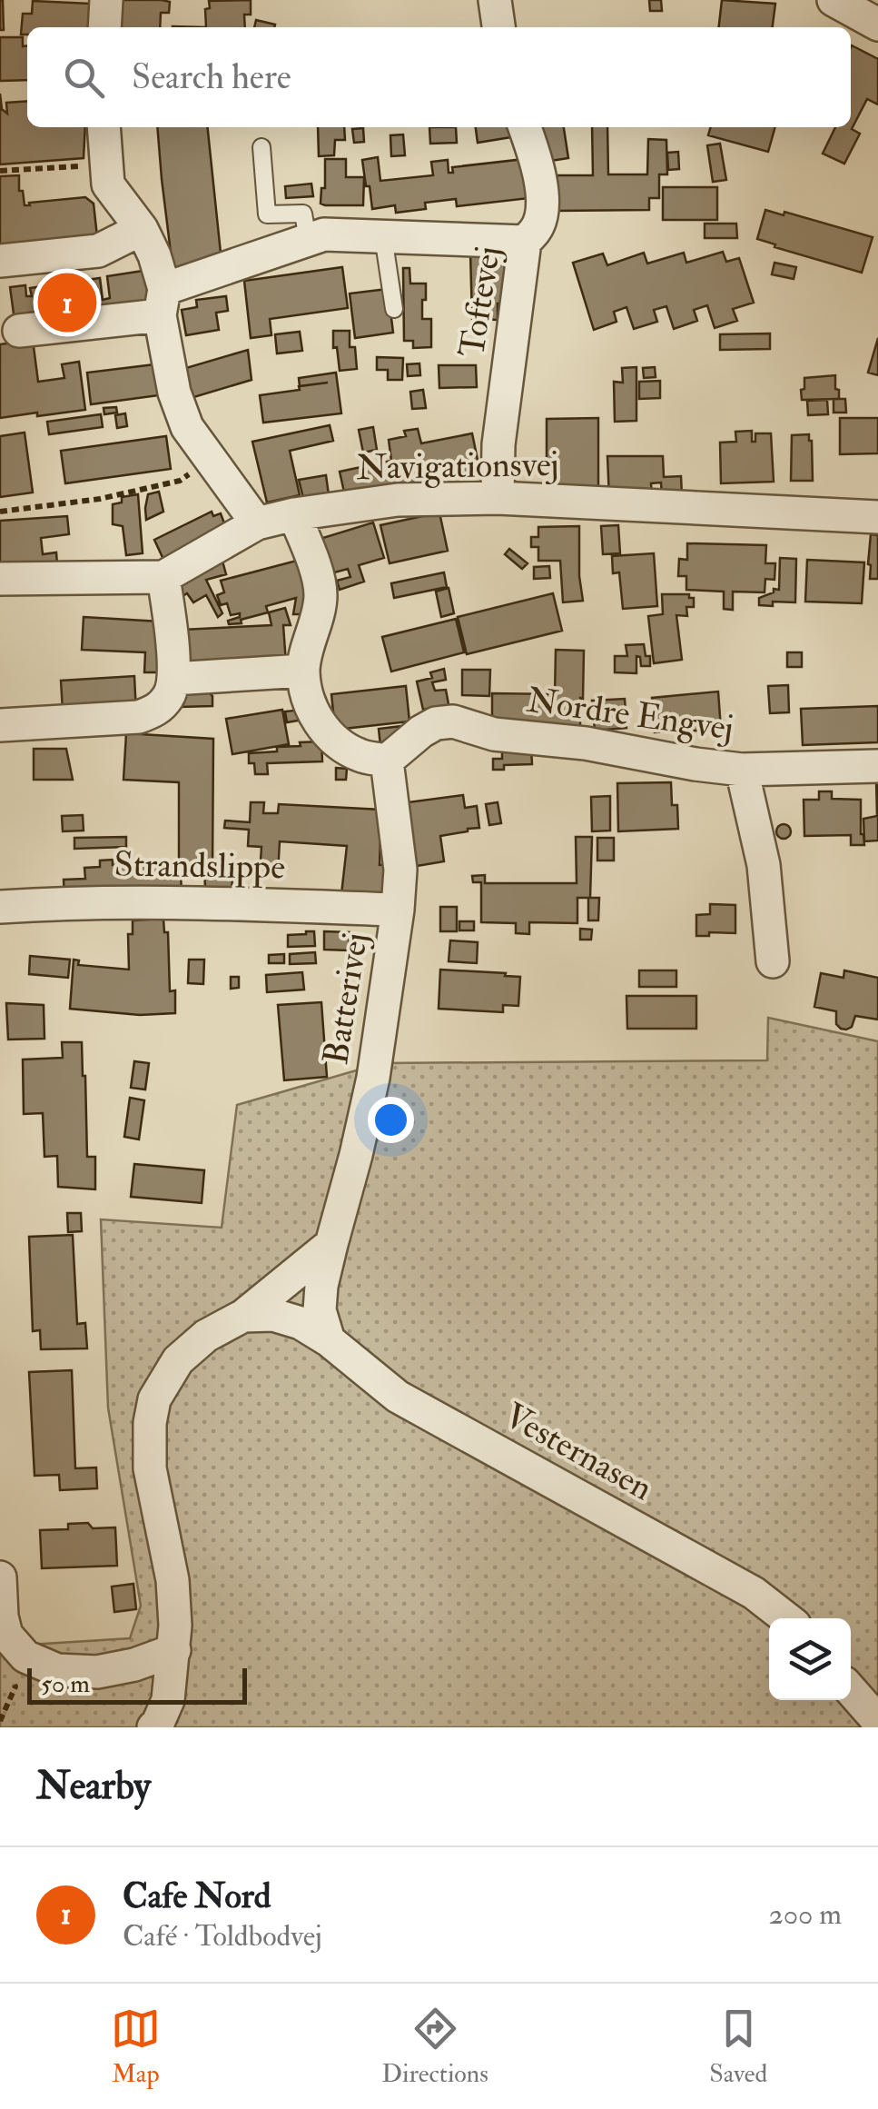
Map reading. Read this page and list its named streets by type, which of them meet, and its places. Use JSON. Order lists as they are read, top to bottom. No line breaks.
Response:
{"streets":{"street":["Toftevej","Navigationsvej","Nordre Engvej","Strandslippe","Batterivej","Vesternasen"]},"crossings":[["Toftevej","Navigationsvej"],["Nordre Engvej","Batterivej"],["Strandslippe","Batterivej"],["Batterivej","Vesternasen"]],"scale_bar":"50 m","page":{"search":"Search here","pins":"1","scale":"50 m","heading":"Nearby","list":[{"mark":"1","name":"Cafe Nord","note":"Café · Toldbodvej","value":"200 m"}],"nav":["Map","Directions","Saved"]}}
